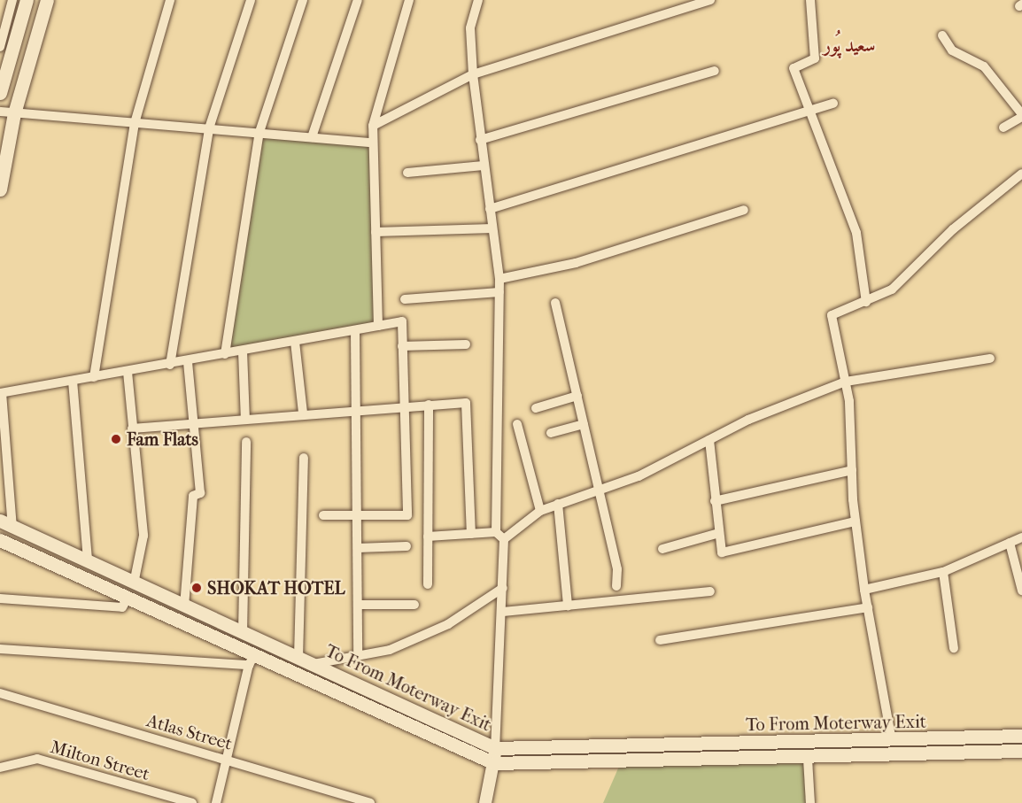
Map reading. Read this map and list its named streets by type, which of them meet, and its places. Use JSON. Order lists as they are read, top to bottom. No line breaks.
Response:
{"streets":{"main road":["To From Moterway Exit"],"street":["Atlas Street","Milton Street"]},"districts":["سعید پُور"],"places":["Fam Flats","SHOKAT HOTEL"]}
